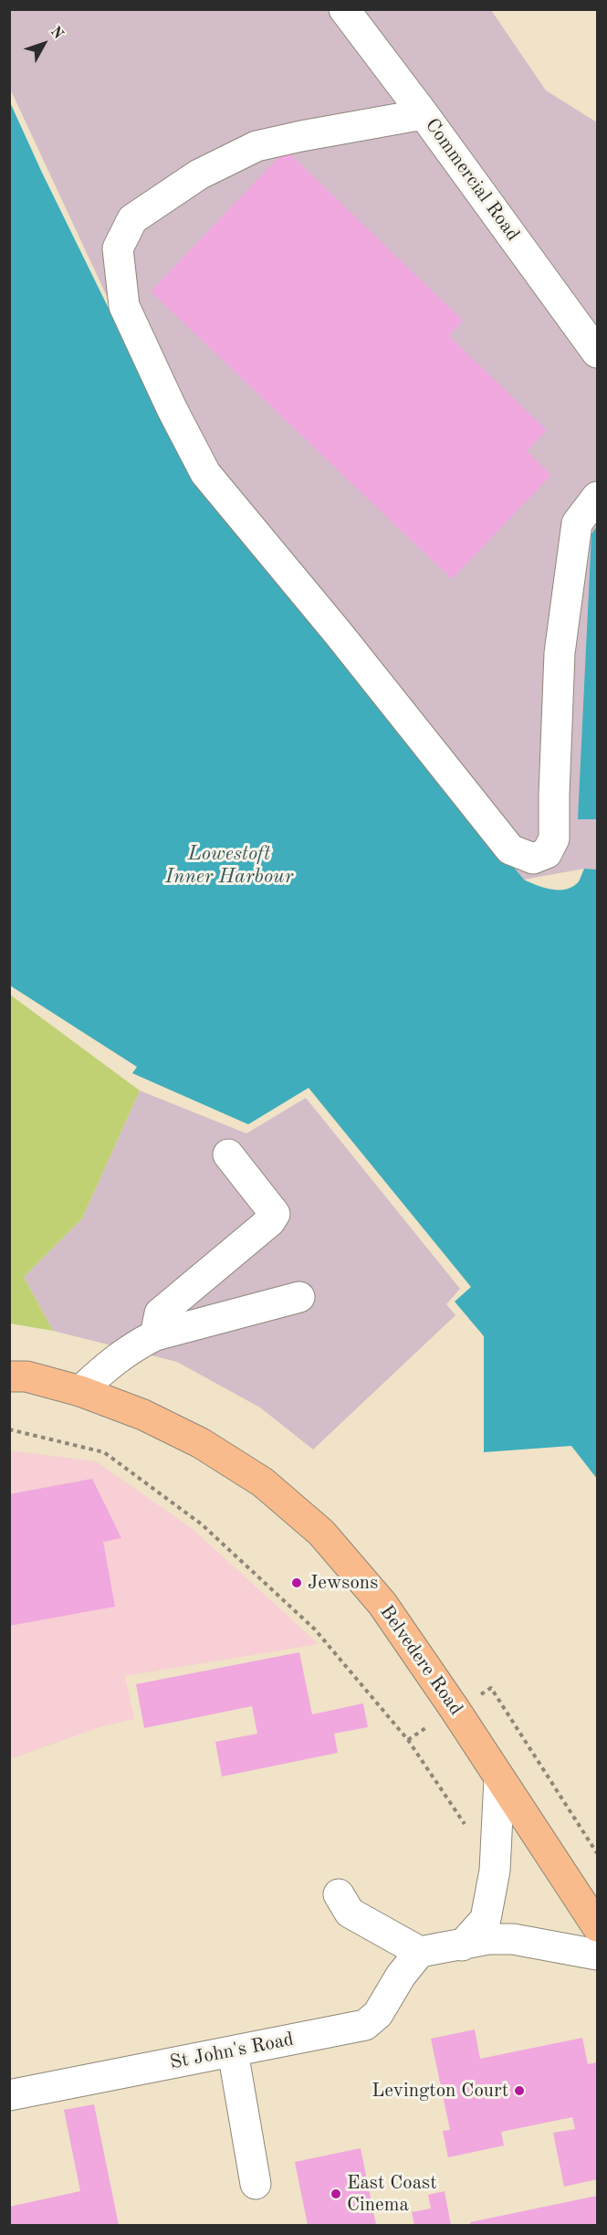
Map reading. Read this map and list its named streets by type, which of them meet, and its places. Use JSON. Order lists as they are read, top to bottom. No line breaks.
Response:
{"streets":{"highway":["Belvedere Road"],"street":["Commercial Road","St John's Road"]},"water":["Lowestoft Inner Harbour"],"places":["Jewsons","Levington Court","East Coast Cinema"],"north":"top right"}
